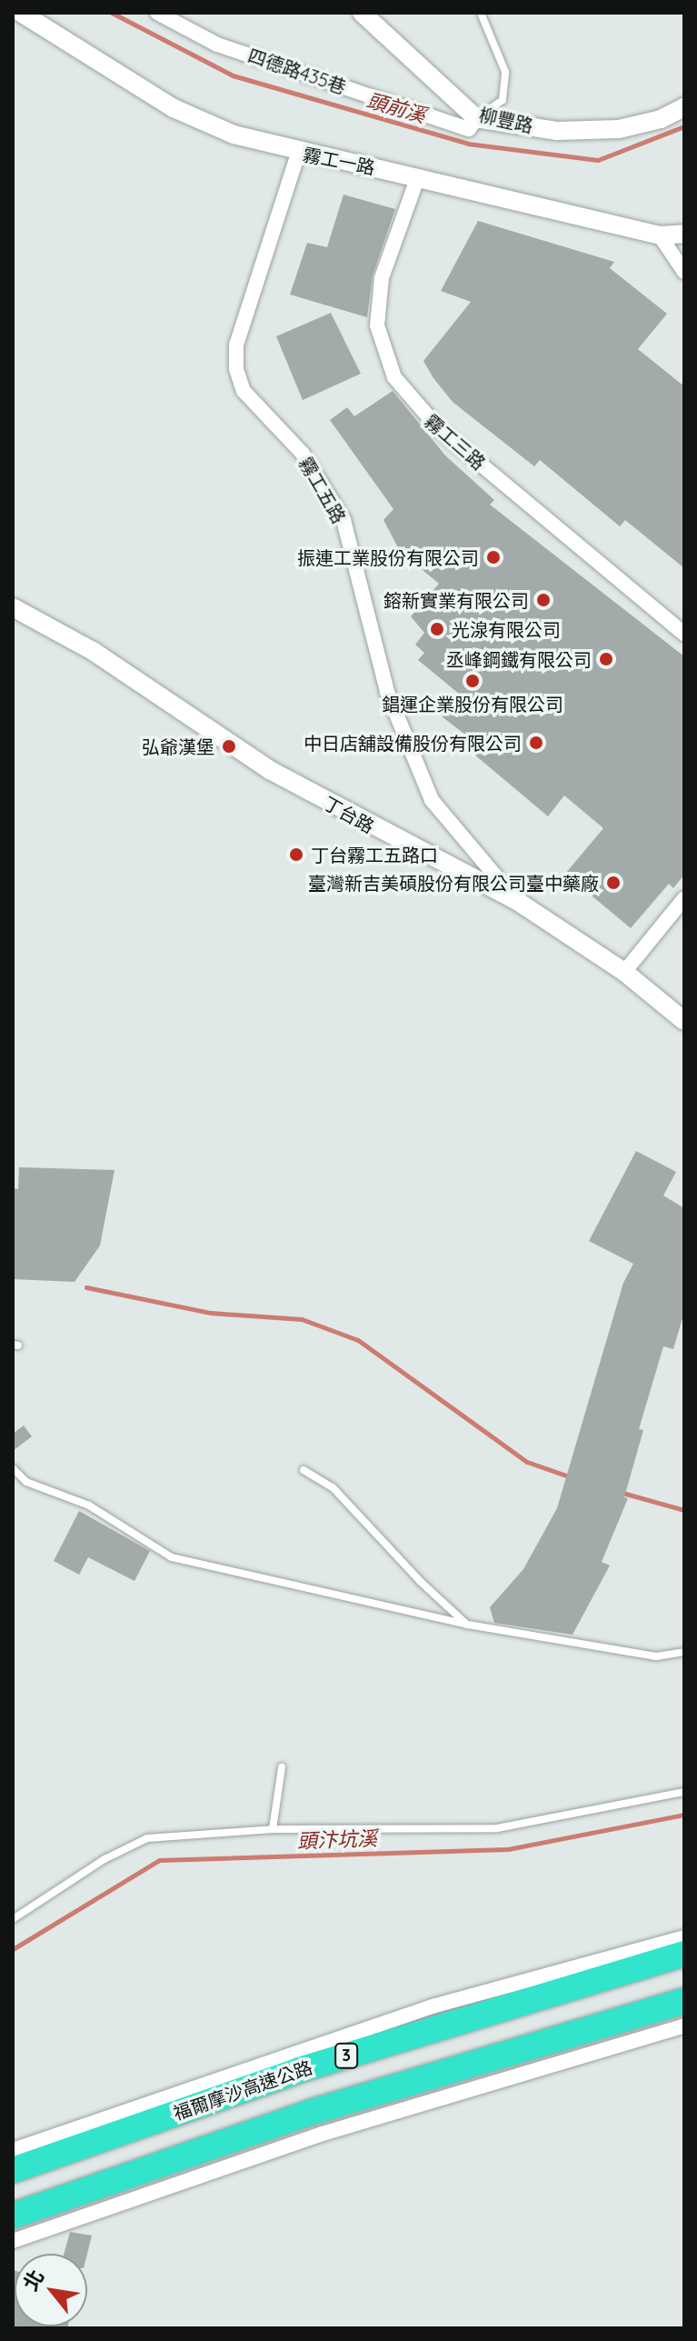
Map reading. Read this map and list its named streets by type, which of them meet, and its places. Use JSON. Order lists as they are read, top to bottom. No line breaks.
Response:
{"streets":{"highway":["3","福爾摩沙高速公路"],"street":["四德路435巷","柳豐路","霧工一路","霧工三路","霧工五路","丁台路"]},"crossings":[["四德路435巷","柳豐路"],["霧工一路","霧工三路"],["霧工一路","霧工五路"],["霧工五路","丁台路"]],"water":["頭前溪","頭汴坑溪"],"places":["振連工業股份有限公司","鎔新實業有限公司","光湶有限公司","丞峰鋼鐵有限公司","錩運企業股份有限公司","中日店舖設備股份有限公司","弘爺漢堡","丁台霧工五路口","臺灣新吉美碩股份有限公司臺中藥廠"],"north":"top left"}
